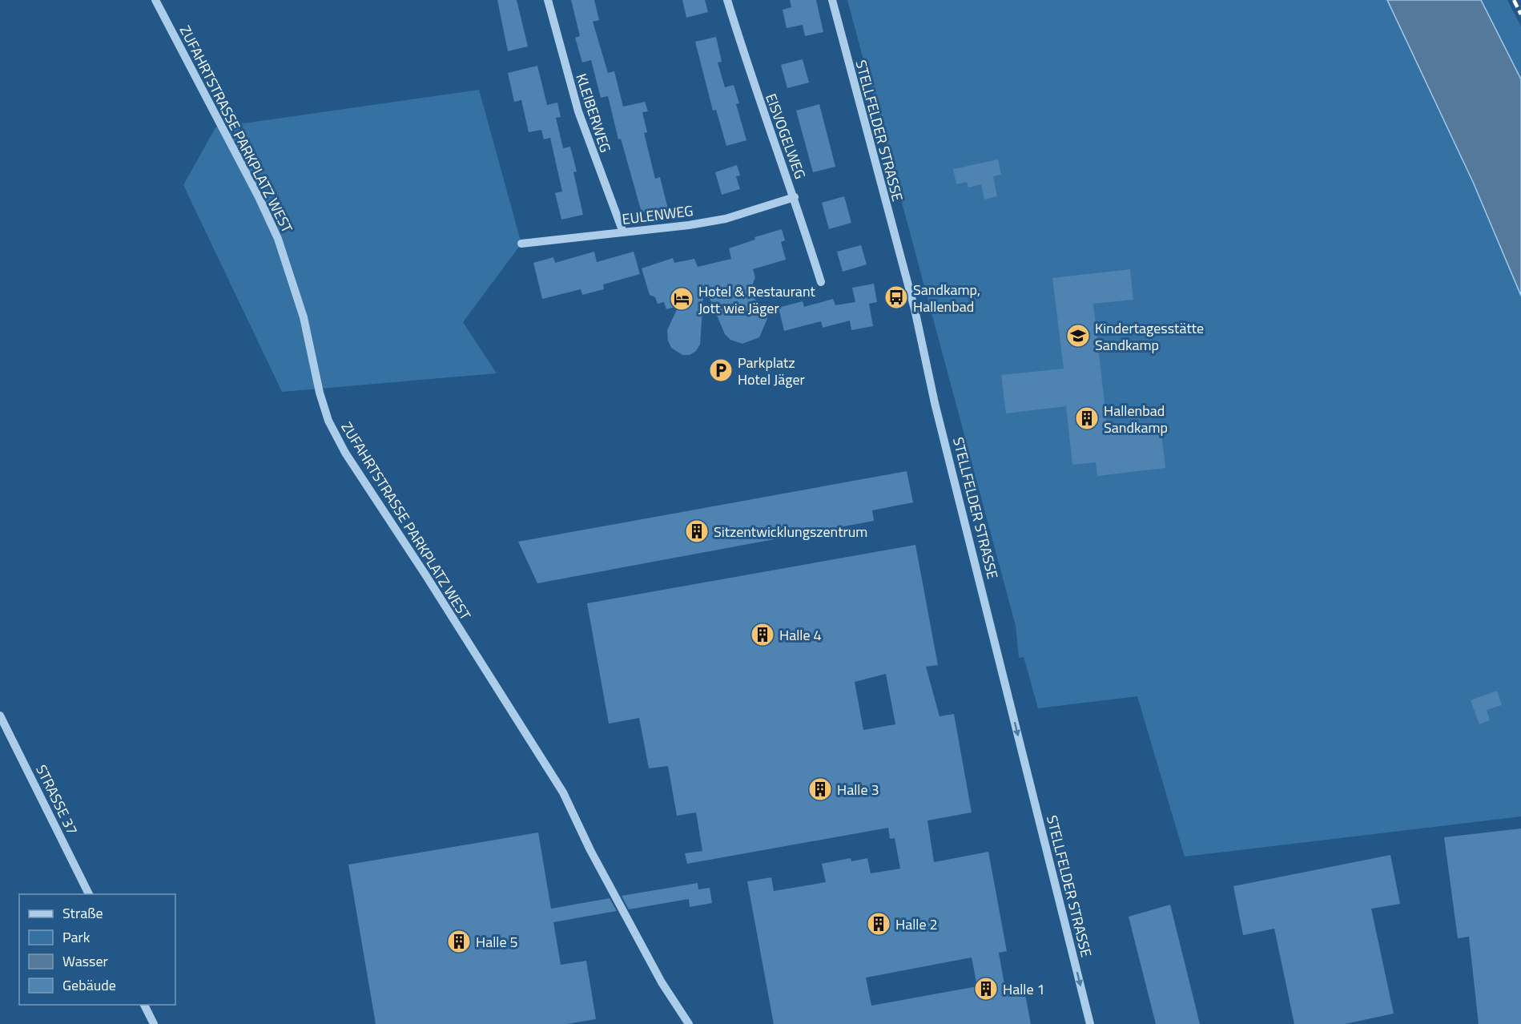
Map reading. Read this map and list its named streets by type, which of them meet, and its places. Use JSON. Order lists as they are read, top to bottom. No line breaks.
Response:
{"streets":{"street":["KLEIBERWEG","ZUFAHRTSTRASSE PARKPLATZ WEST","STELLFELDER STRASSE","EISVOGELWEG","EULENWEG","STRASSE 37"]},"crossings":[["KLEIBERWEG","EULENWEG"],["EISVOGELWEG","EULENWEG"]],"one_way":["STELLFELDER STRASSE"],"places":{"bus stop":["Sandkamp, Hallenbad"],"hotel":["Hotel & Restaurant Jott wie Jäger"],"school or university":["Kindertagesstätte Sandkamp"],"parking":["Parkplatz Hotel Jäger"],"building":["Hallenbad Sandkamp","Sitzentwicklungszentrum","Halle 4","Halle 3","Halle 2","Halle 5","Halle 1"]},"legend":["Straße","Park","Wasser","Gebäude"]}
